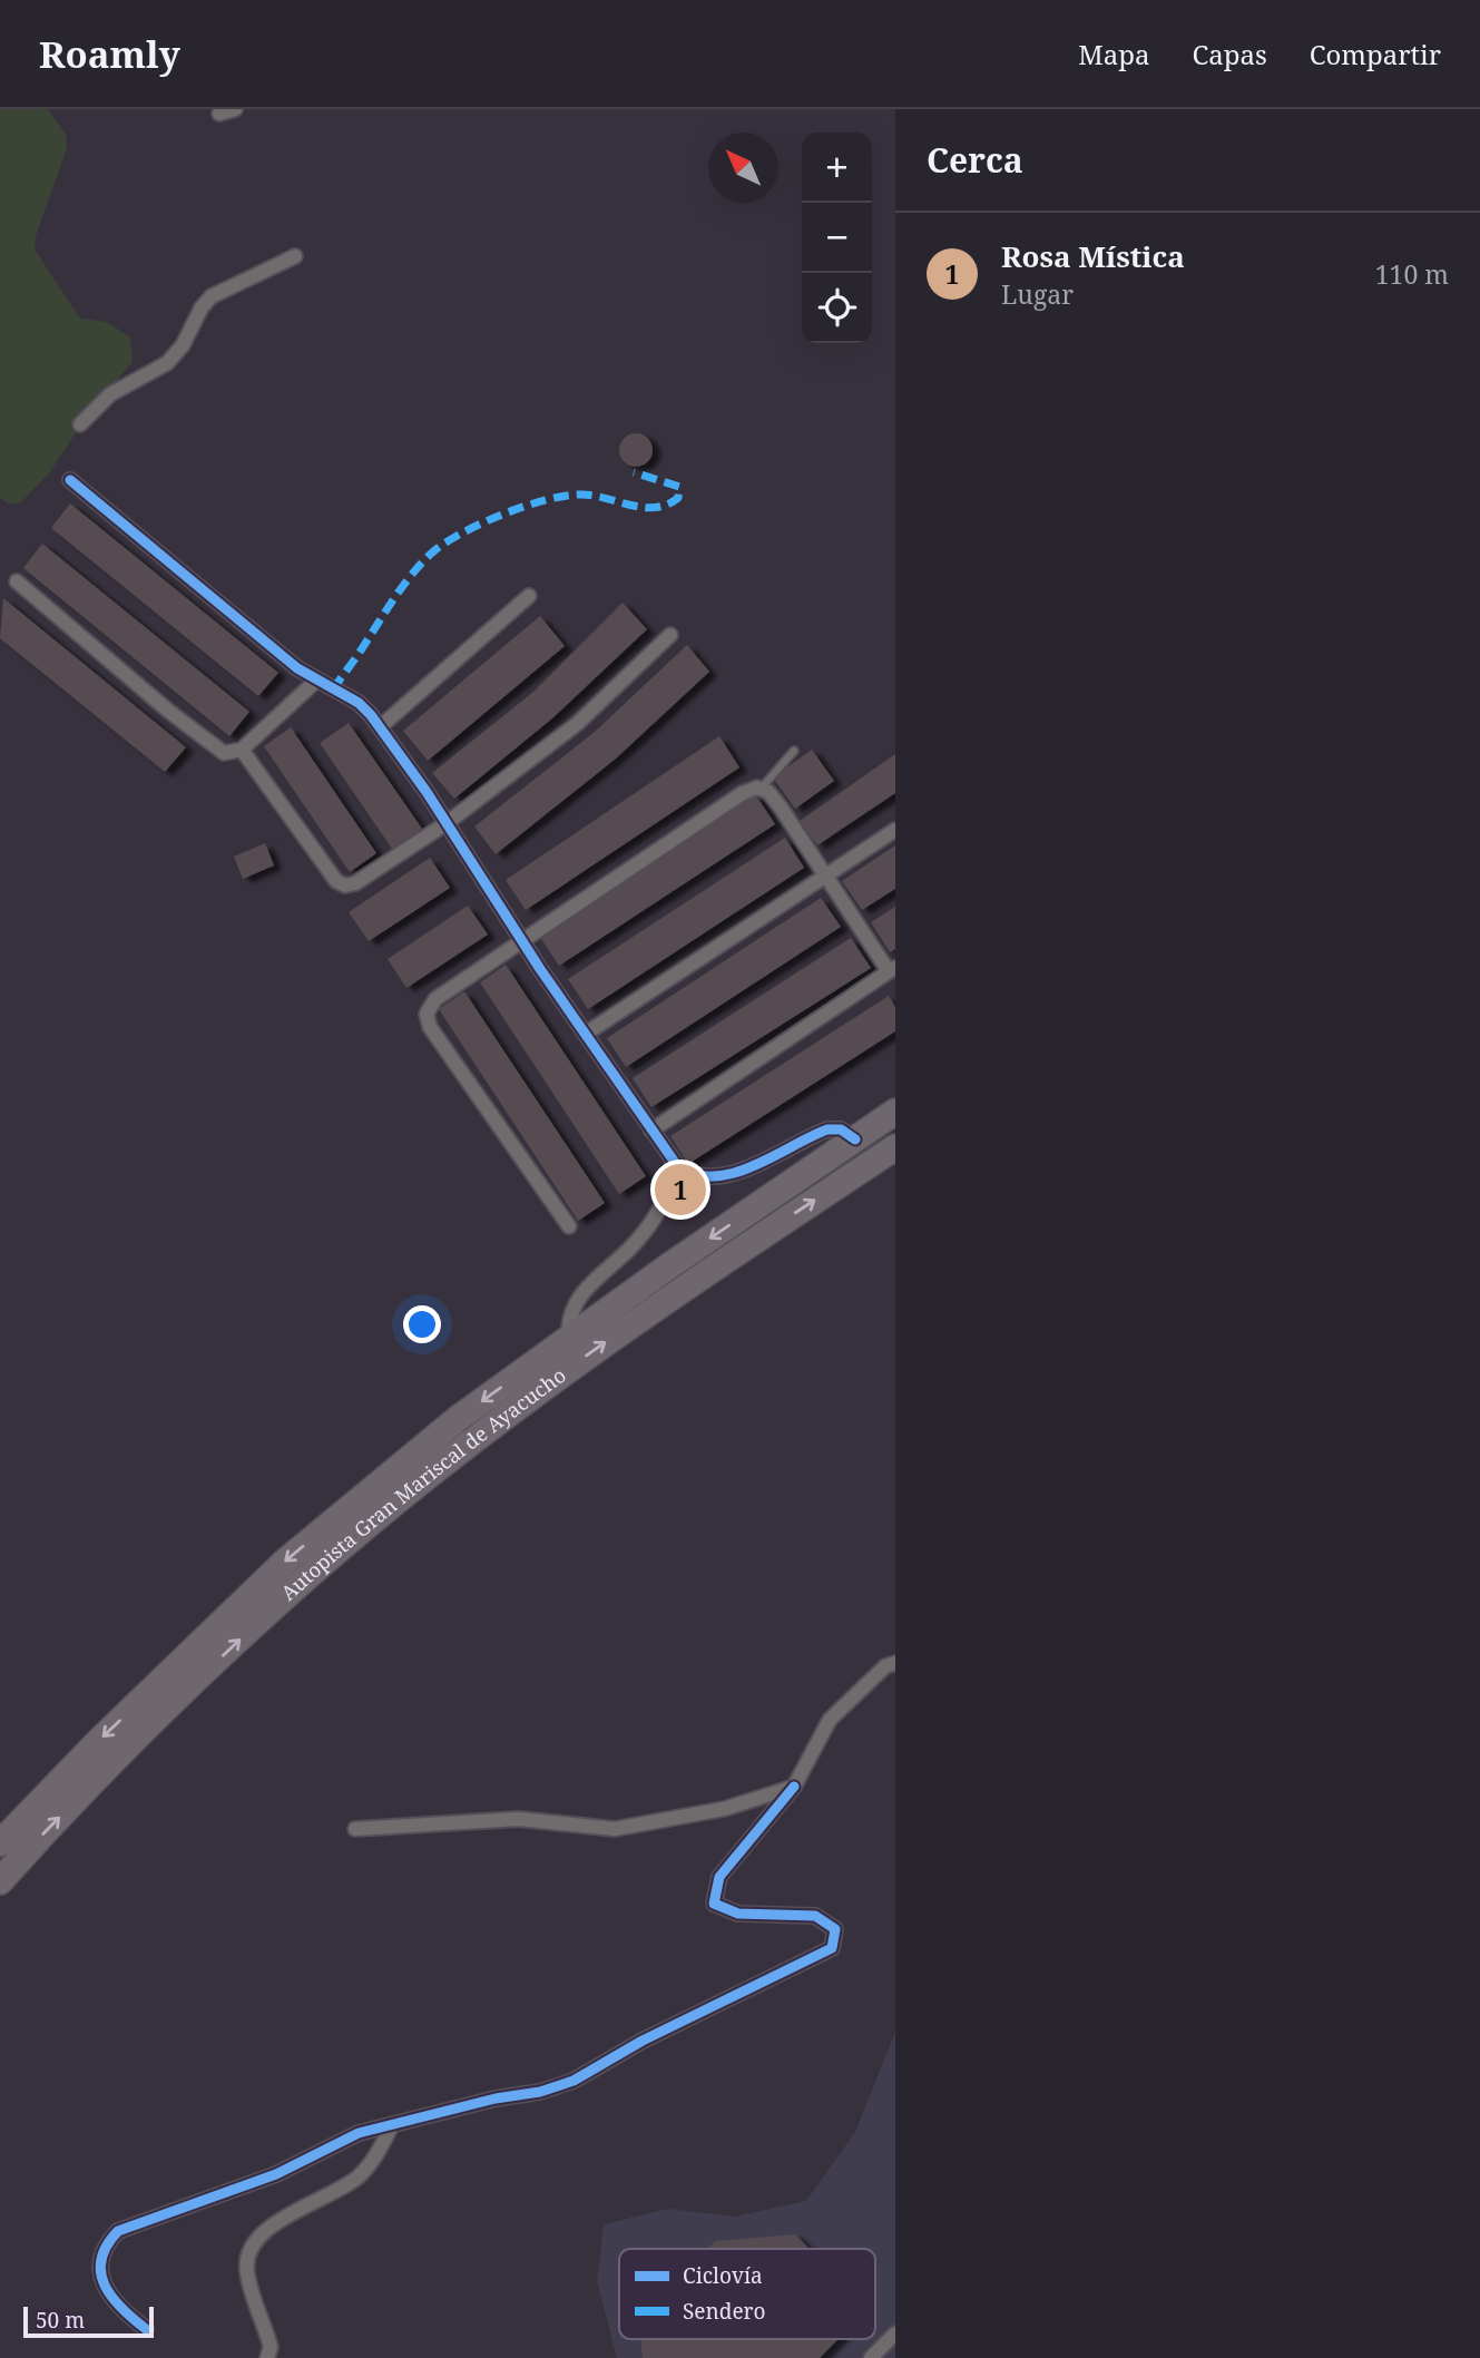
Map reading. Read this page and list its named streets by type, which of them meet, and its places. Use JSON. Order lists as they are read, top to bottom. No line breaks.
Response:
{"streets":{"highway":["Autopista Gran Mariscal de Ayacucho"]},"legend":["Ciclovía","Sendero"],"scale_bar":"50 m","north":"top left","page":{"header":"Roamly","nav":["Mapa","Capas","Compartir"],"heading":"Cerca","map_buttons":["+","−"],"list":[{"mark":"1","name":"Rosa Mística","note":"Lugar","value":"110 m"}],"pins":"1","scale":"50 m"}}
